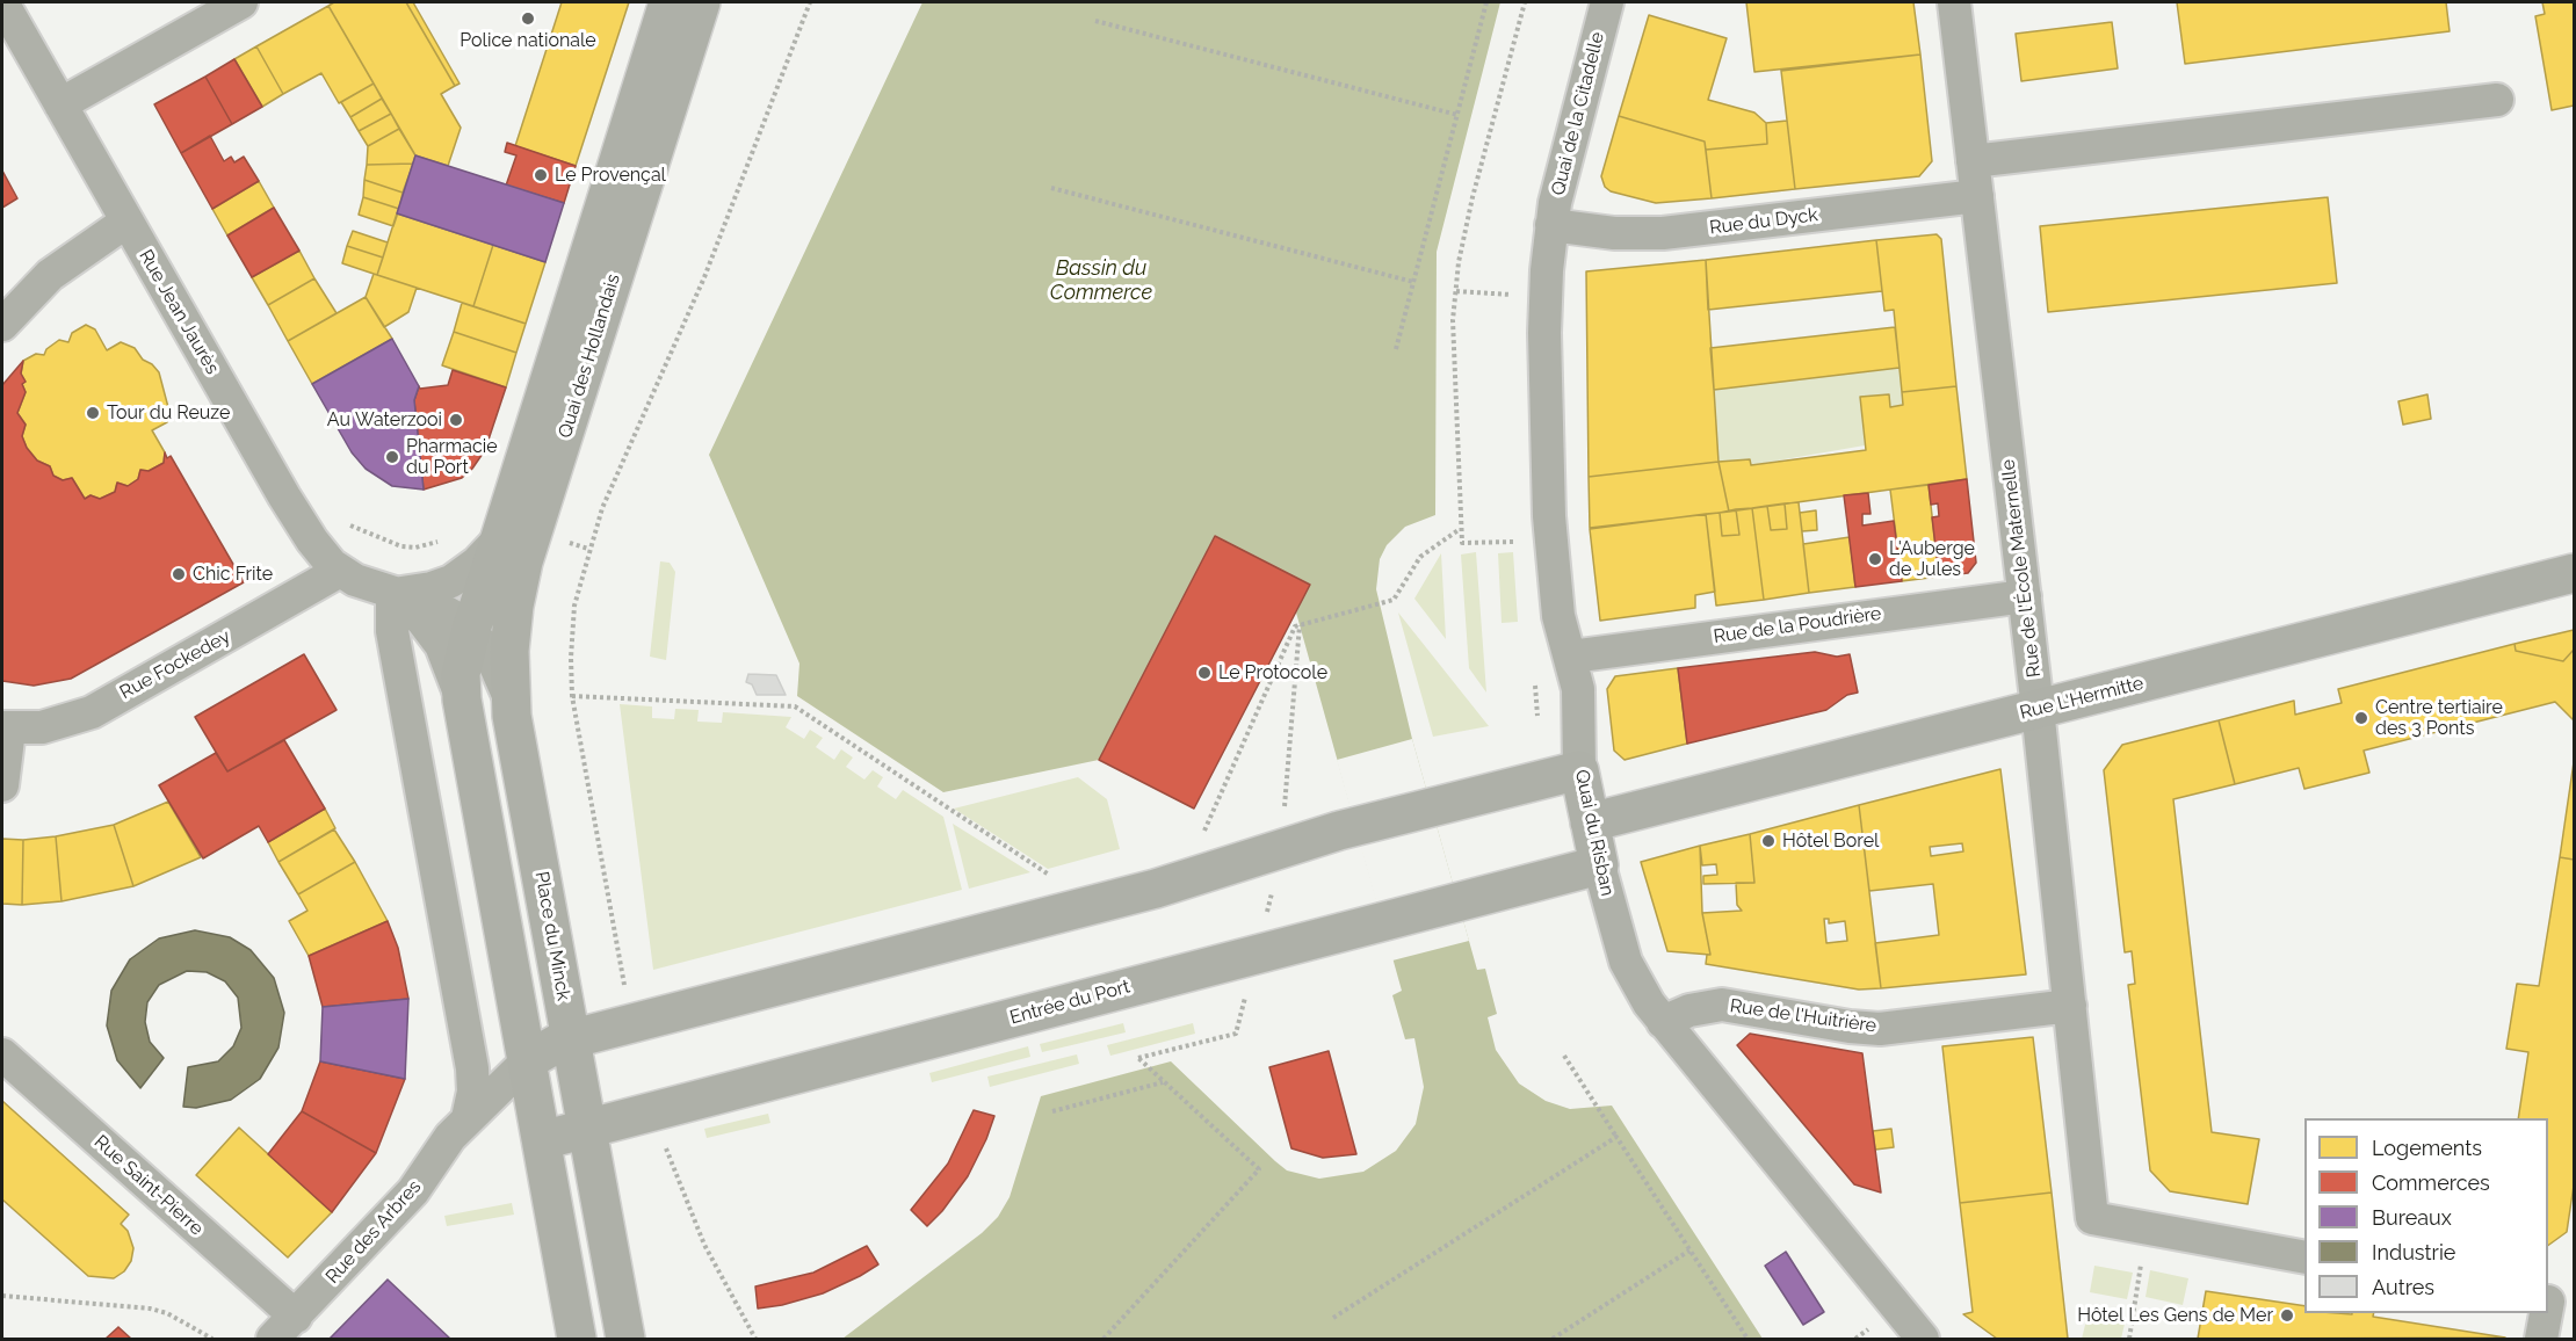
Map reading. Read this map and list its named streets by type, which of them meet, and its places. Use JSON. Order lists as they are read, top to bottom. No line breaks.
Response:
{"streets":{"main road":["Quai des Hollandais","Rue L'Hermitte","Quai du Risban","Place du Minck","Entrée du Port"],"street":["Quai de la Citadelle","Rue du Dyck","Rue Jean Jaurès","Rue de l'École Maternelle","Rue de la Poudrière","Rue Fockedey","Rue de l'Huitrière","Rue Saint-Pierre","Rue des Arbres"]},"crossings":[["Quai de la Citadelle","Rue du Dyck"],["Quai de la Citadelle","Quai du Risban"],["Rue du Dyck","Rue de l'École Maternelle"],["Rue du Dyck","Quai du Risban"],["Rue Jean Jaurès","Rue Fockedey"],["Rue Jean Jaurès","Place du Minck"],["Quai des Hollandais","Place du Minck"],["Rue de l'École Maternelle","Rue de la Poudrière"],["Rue de l'École Maternelle","Rue L'Hermitte"],["Rue de l'École Maternelle","Rue de l'Huitrière"],["Rue de la Poudrière","Quai du Risban"],["Rue L'Hermitte","Quai du Risban"],["Quai du Risban","Entrée du Port"],["Quai du Risban","Rue de l'Huitrière"],["Place du Minck","Entrée du Port"],["Rue Saint-Pierre","Rue des Arbres"]],"water":["Bassin du Commerce"],"places":["Police nationale","Le Provençal","Tour du Reuze","Au Waterzooi","Pharmacie du Port","L'Auberge de Jules","Chic Frite","Le Protocole","Centre tertiaire des 3 Ponts","Hôtel Borel","Hôtel Les Gens de Mer"],"legend":["Logements","Commerces","Bureaux","Industrie","Autres"]}
